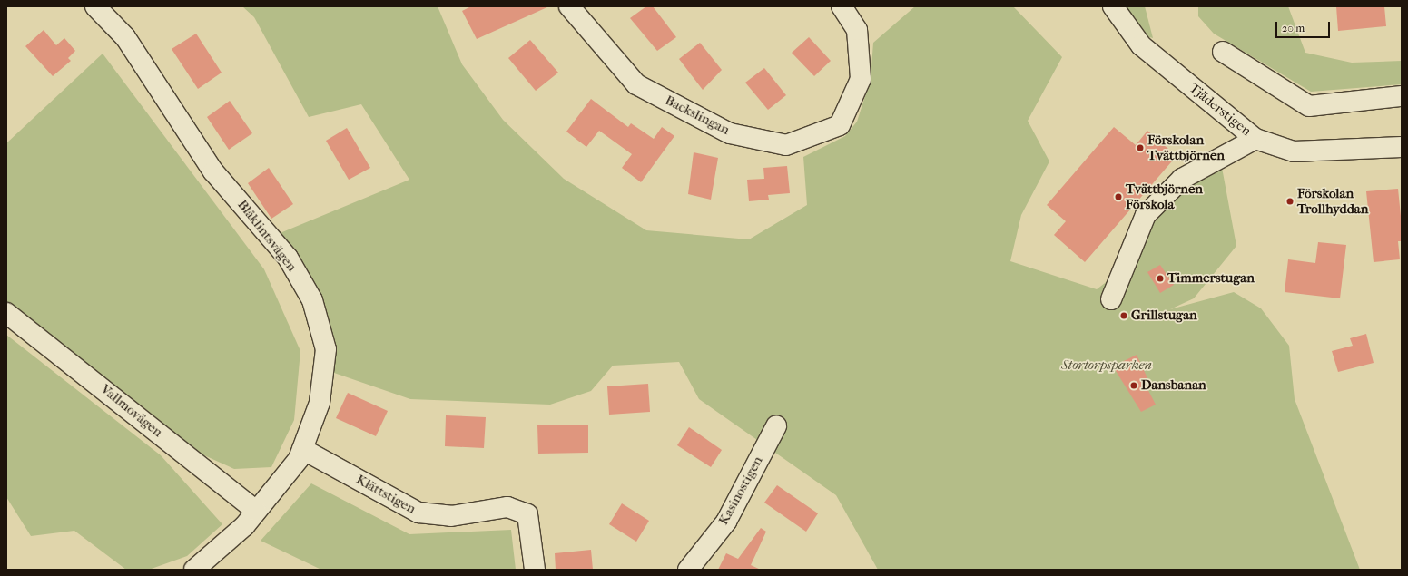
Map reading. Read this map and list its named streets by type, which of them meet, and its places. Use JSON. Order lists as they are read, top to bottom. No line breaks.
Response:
{"streets":{"street":["Tjäderstigen","Backslingan","Blåklintsvägen","Vallmovägen","Kasinostigen","Klättstigen"]},"crossings":[["Blåklintsvägen","Vallmovägen"],["Blåklintsvägen","Klättstigen"]],"parks":["Stortorpsparken"],"places":["Förskolan Tvättbjörnen","Tvättbjörnen Förskola","Förskolan Trollhyddan","Timmerstugan","Grillstugan","Dansbanan"],"scale_bar":"20 m"}
